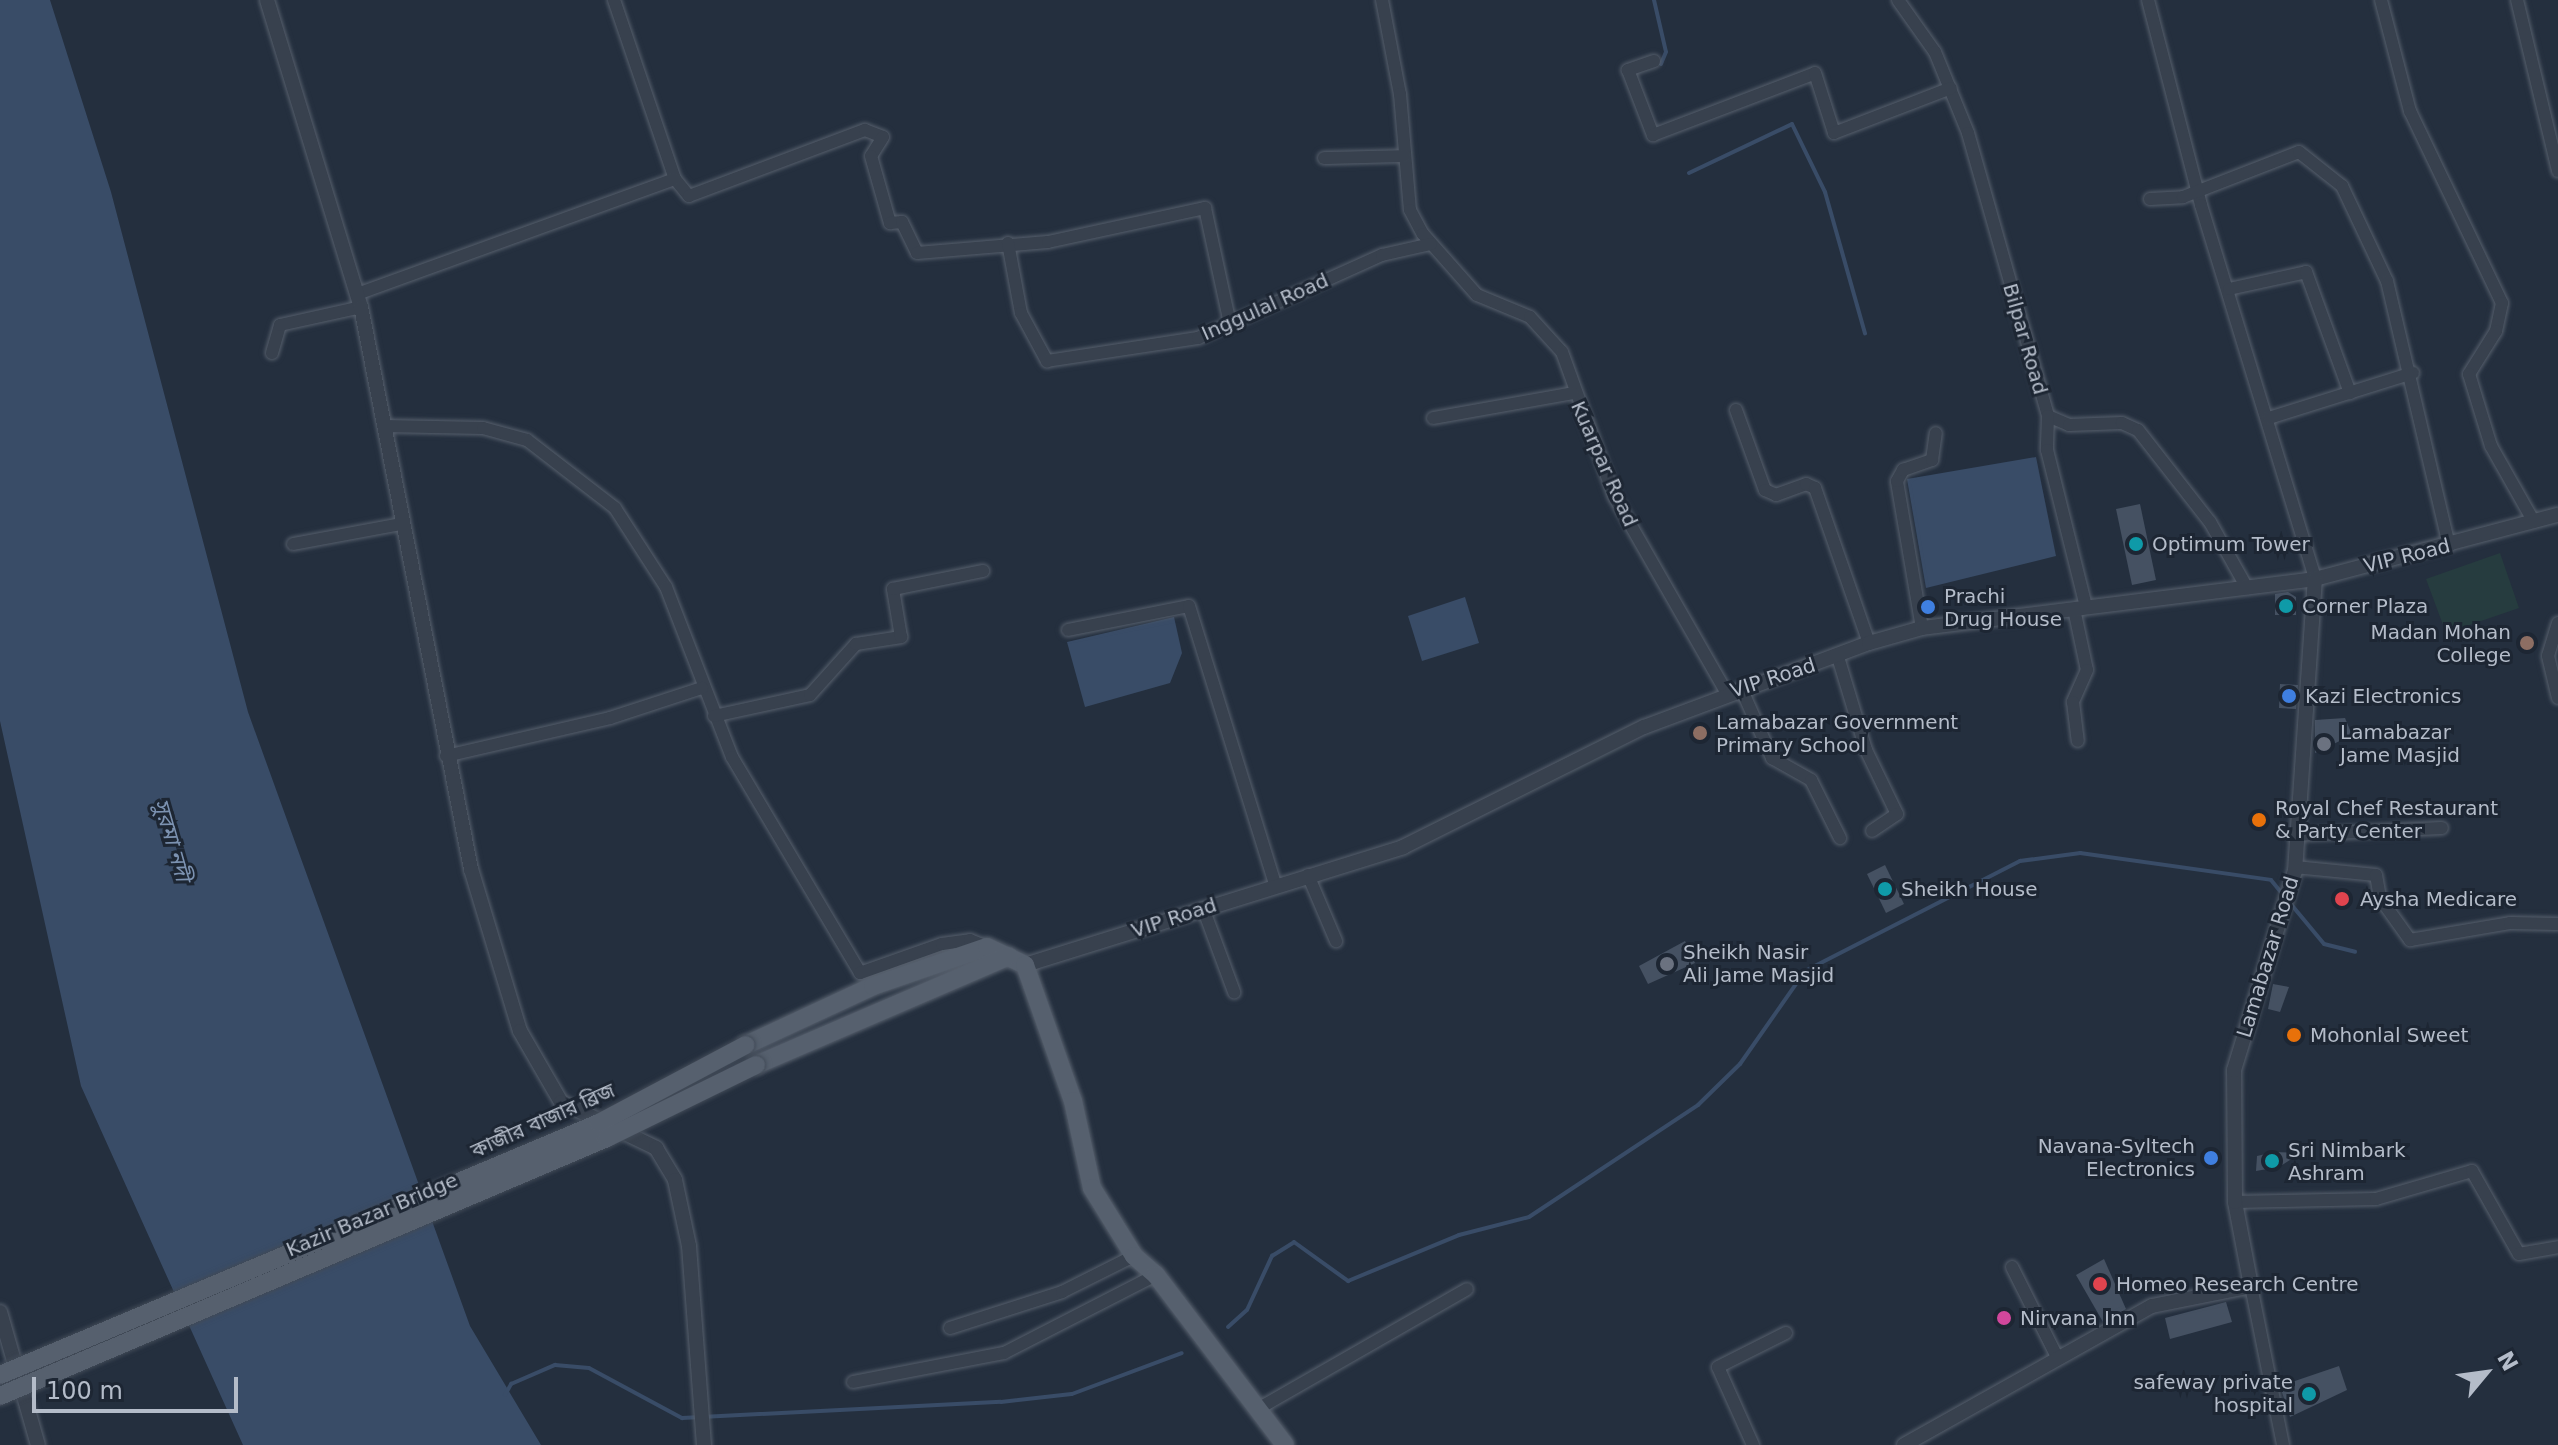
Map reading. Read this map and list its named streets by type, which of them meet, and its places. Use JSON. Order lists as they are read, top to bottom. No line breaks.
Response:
{"streets":{"main road":["কাজীর বাজার ব্রিজ","Kazir Bazar Bridge"],"street":["Inggulal Road","Bilpar Road","Kuarpar Road","VIP Road","Lamabazar Road"]},"crossings":[["Inggulal Road","Kuarpar Road"],["Bilpar Road","VIP Road"],["Kuarpar Road","VIP Road"],["VIP Road","Lamabazar Road"],["VIP Road","Kazir Bazar Bridge"]],"water":["সুরমা নদী"],"places":["Optimum Tower","Corner Plaza","Prachi Drug House","Madan Mohan College","Kazi Electronics","Lamabazar Government Primary School","Lamabazar Jame Masjid","Royal Chef Restaurant & Party Center","Sheikh House","Aysha Medicare","Sheikh Nasir Ali Jame Masjid","Mohonlal Sweet","Navana-Syltech Electronics","Sri Nimbark Ashram","Homeo Research Centre","Nirvana Inn","safeway private hospital"],"scale_bar":"100 m","north":"top right"}
